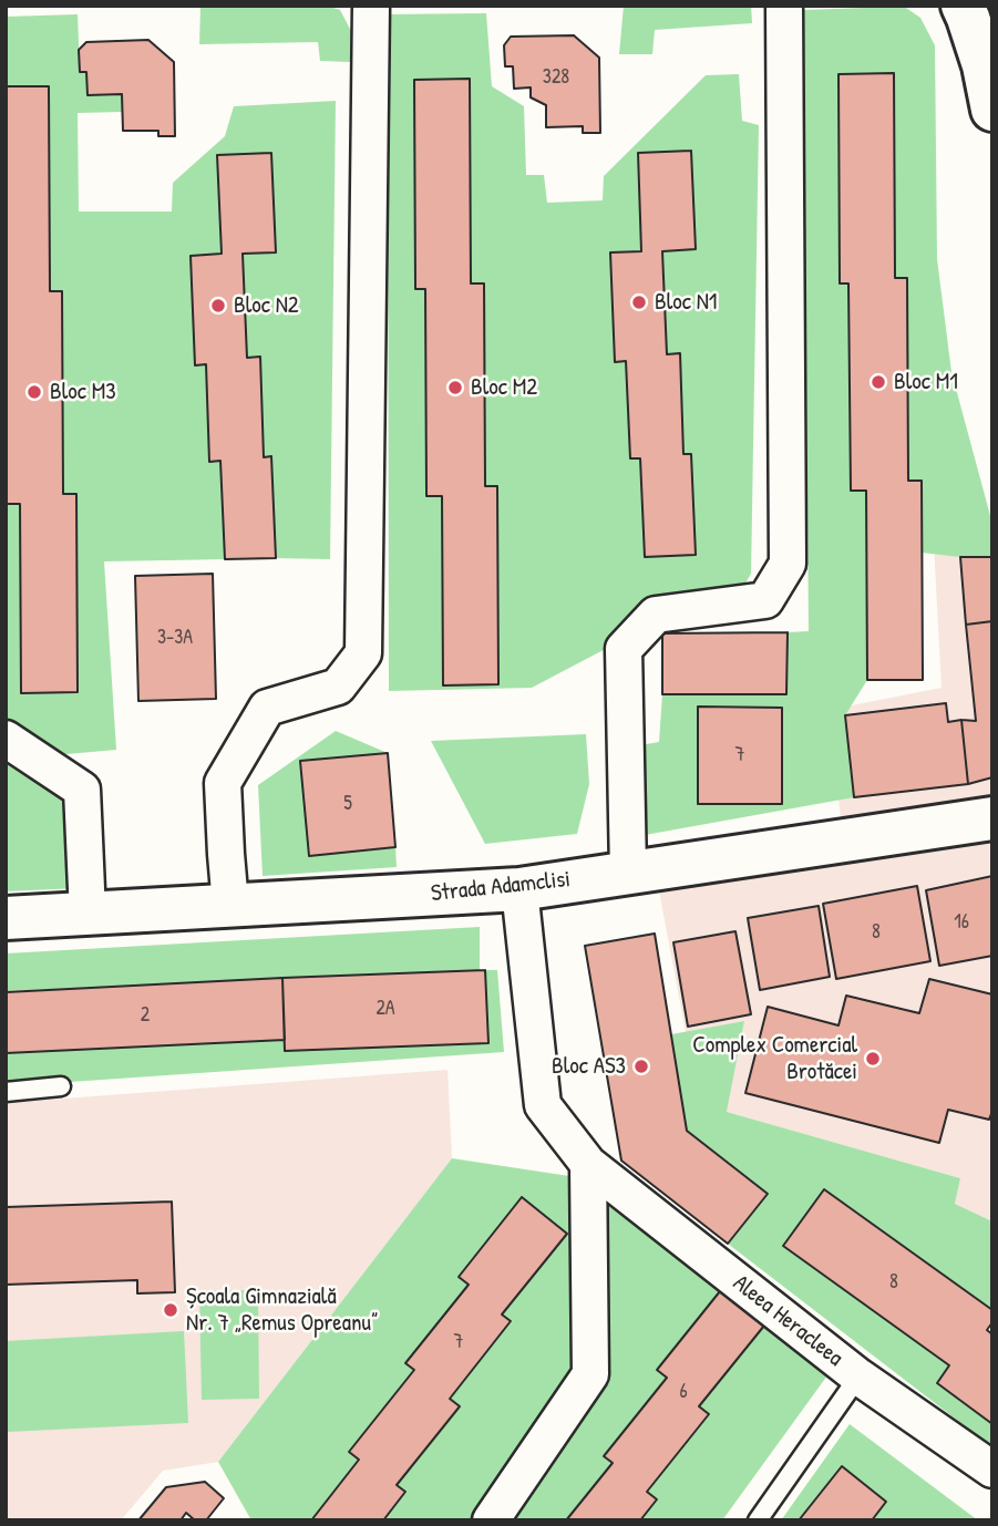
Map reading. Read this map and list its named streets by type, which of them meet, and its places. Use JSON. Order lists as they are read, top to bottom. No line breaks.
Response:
{"streets":{"street":["Strada Adamclisi","Aleea Heracleea"]},"crossings":[["Strada Adamclisi","Aleea Heracleea"]],"places":["Bloc N1","Bloc N2","Bloc M1","Bloc M2","Bloc M3","Complex Comercial Brotăcei","Bloc AS3","Școala Gimnazială Nr. 7 „Remus Opreanu”"],"house_numbers":["328","3-3A","7","5","16","8","2A","2","8","7","6"]}
